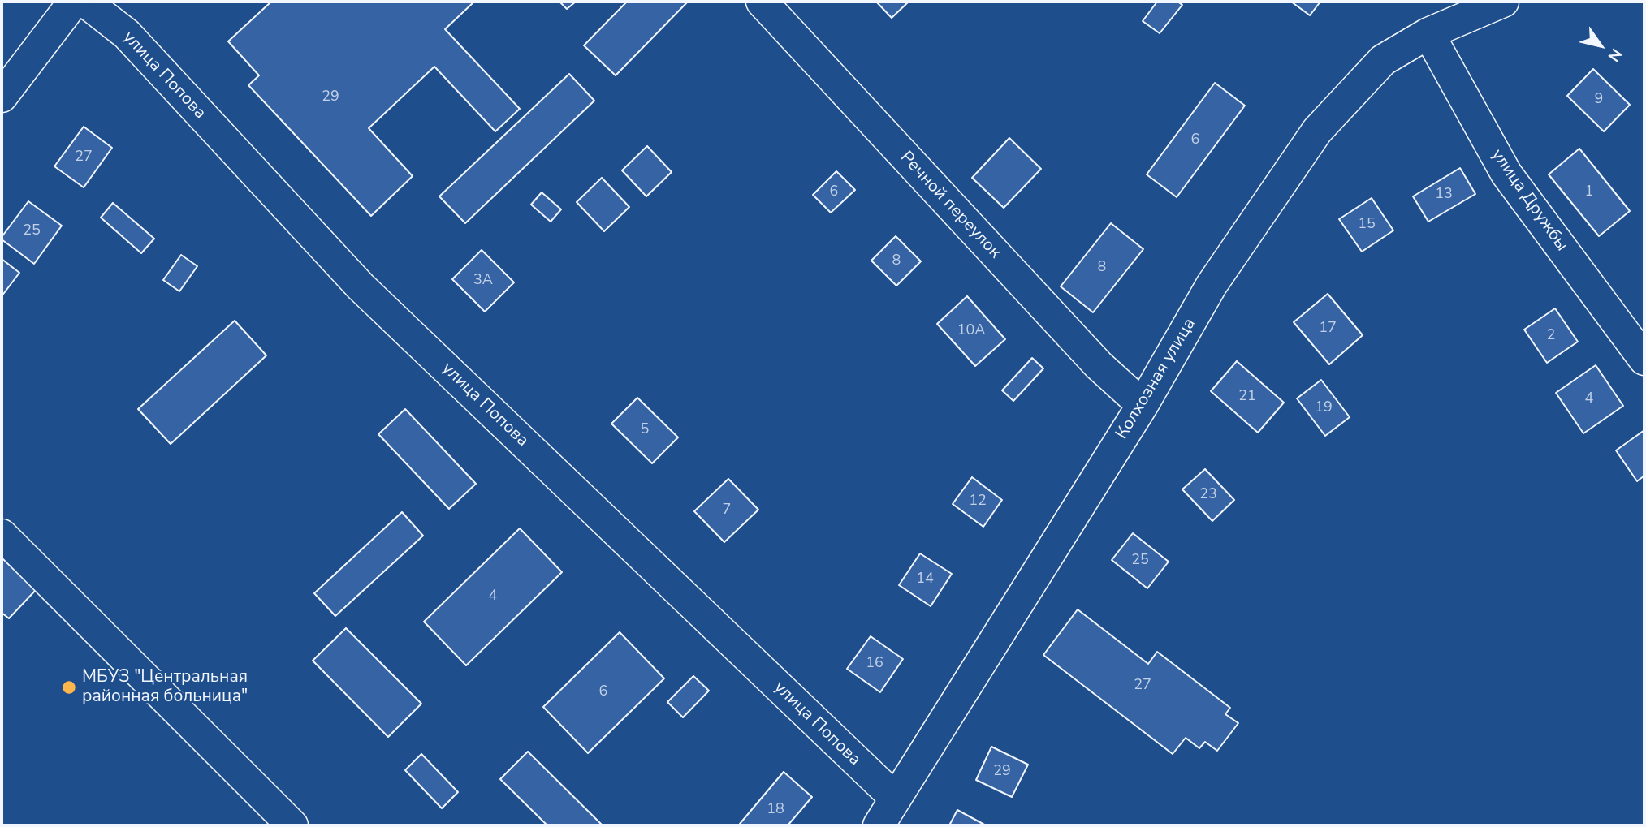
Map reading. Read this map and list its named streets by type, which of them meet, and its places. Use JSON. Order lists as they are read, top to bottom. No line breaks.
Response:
{"streets":{"street":["улица Попова","улица Дружбы","Речной переулок","Колхозная улица"]},"crossings":[["улица Попова","Колхозная улица"],["улица Дружбы","Колхозная улица"],["Речной переулок","Колхозная улица"]],"places":["МБУЗ \"Центральная районная больница\""],"house_numbers":["29","9","6","27","6","1","13","15","25","8","8","3А","17","10А","2","21","4","19","5","23","12","7","25","14","4","16","27","6","29","18"],"north":"bottom right"}
